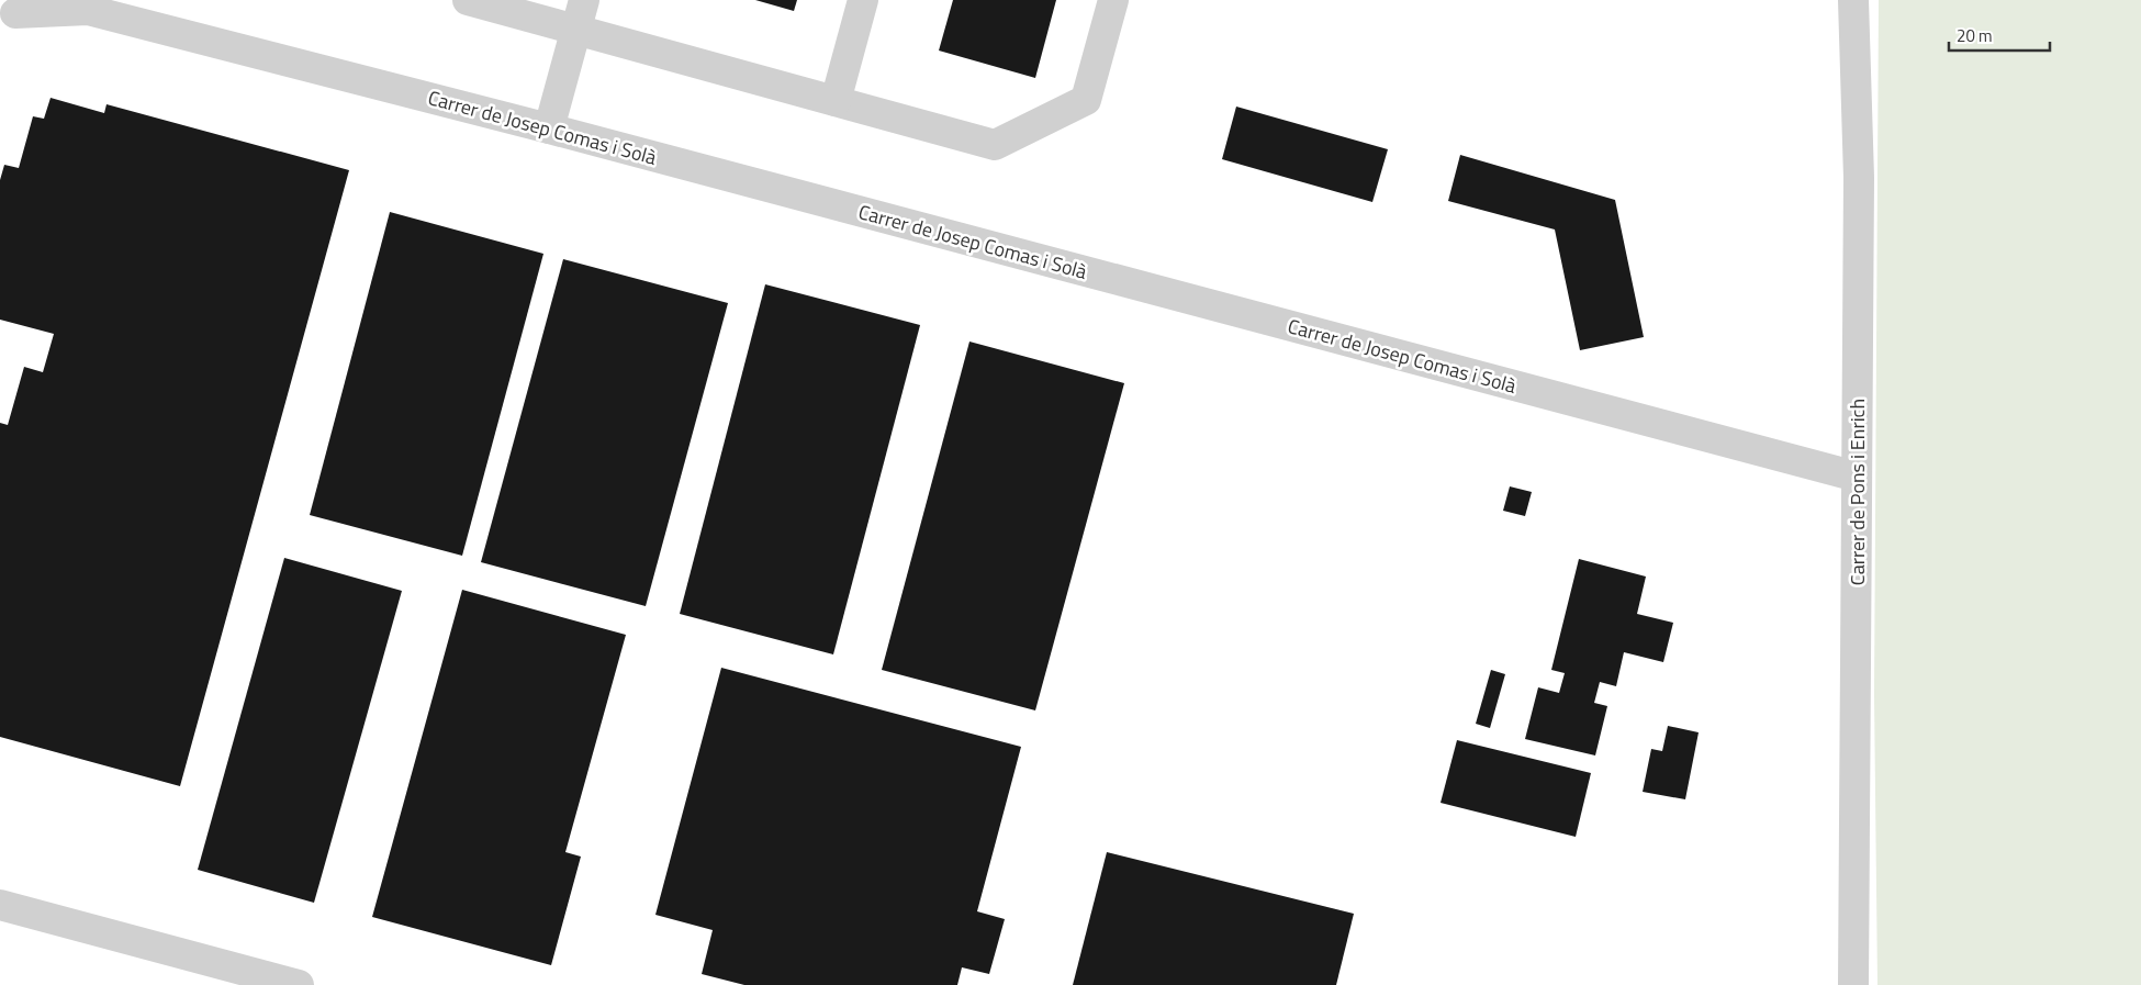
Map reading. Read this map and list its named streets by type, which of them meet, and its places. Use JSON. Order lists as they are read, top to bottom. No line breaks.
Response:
{"streets":{"street":["Carrer de Josep Comas i Solà","Carrer de Pons i Enrich"]},"crossings":[["Carrer de Josep Comas i Solà","Carrer de Pons i Enrich"]],"scale_bar":"20 m"}
